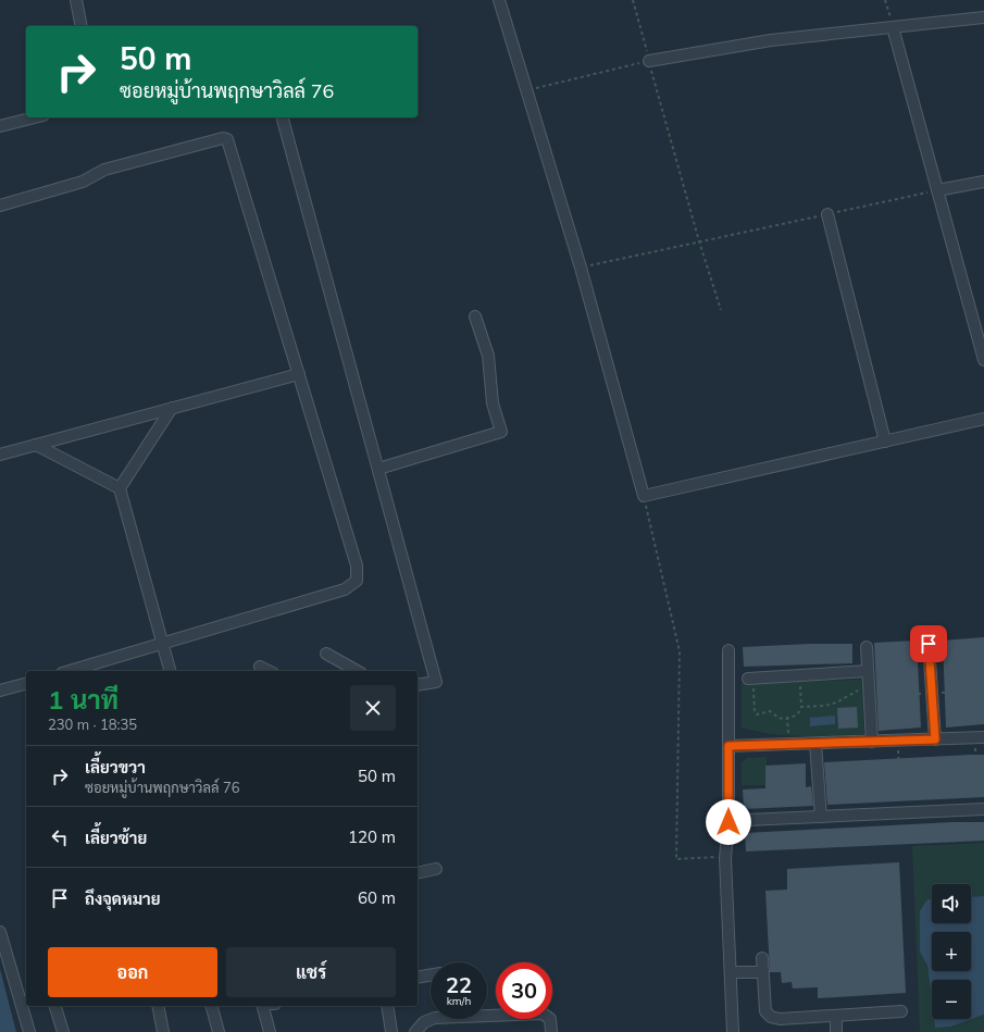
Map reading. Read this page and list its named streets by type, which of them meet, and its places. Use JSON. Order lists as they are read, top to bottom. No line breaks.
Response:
{"page":{"turn":["50 m","ซอยหมู่บ้านพฤกษาวิลล์ 76"],"heading":["1 นาที","230 m · 18:35"],"list":[{"name":"เลี้ยวขวา","note":"ซอยหมู่บ้านพฤกษาวิลล์ 76","value":"50 m"},{"name":"เลี้ยวซ้าย","value":"120 m"},{"name":"ถึงจุดหมาย","value":"60 m"}],"map_buttons":["+","−"],"buttons":["ออก","แชร์"],"speed":"22 km/h","limit":"30"}}
